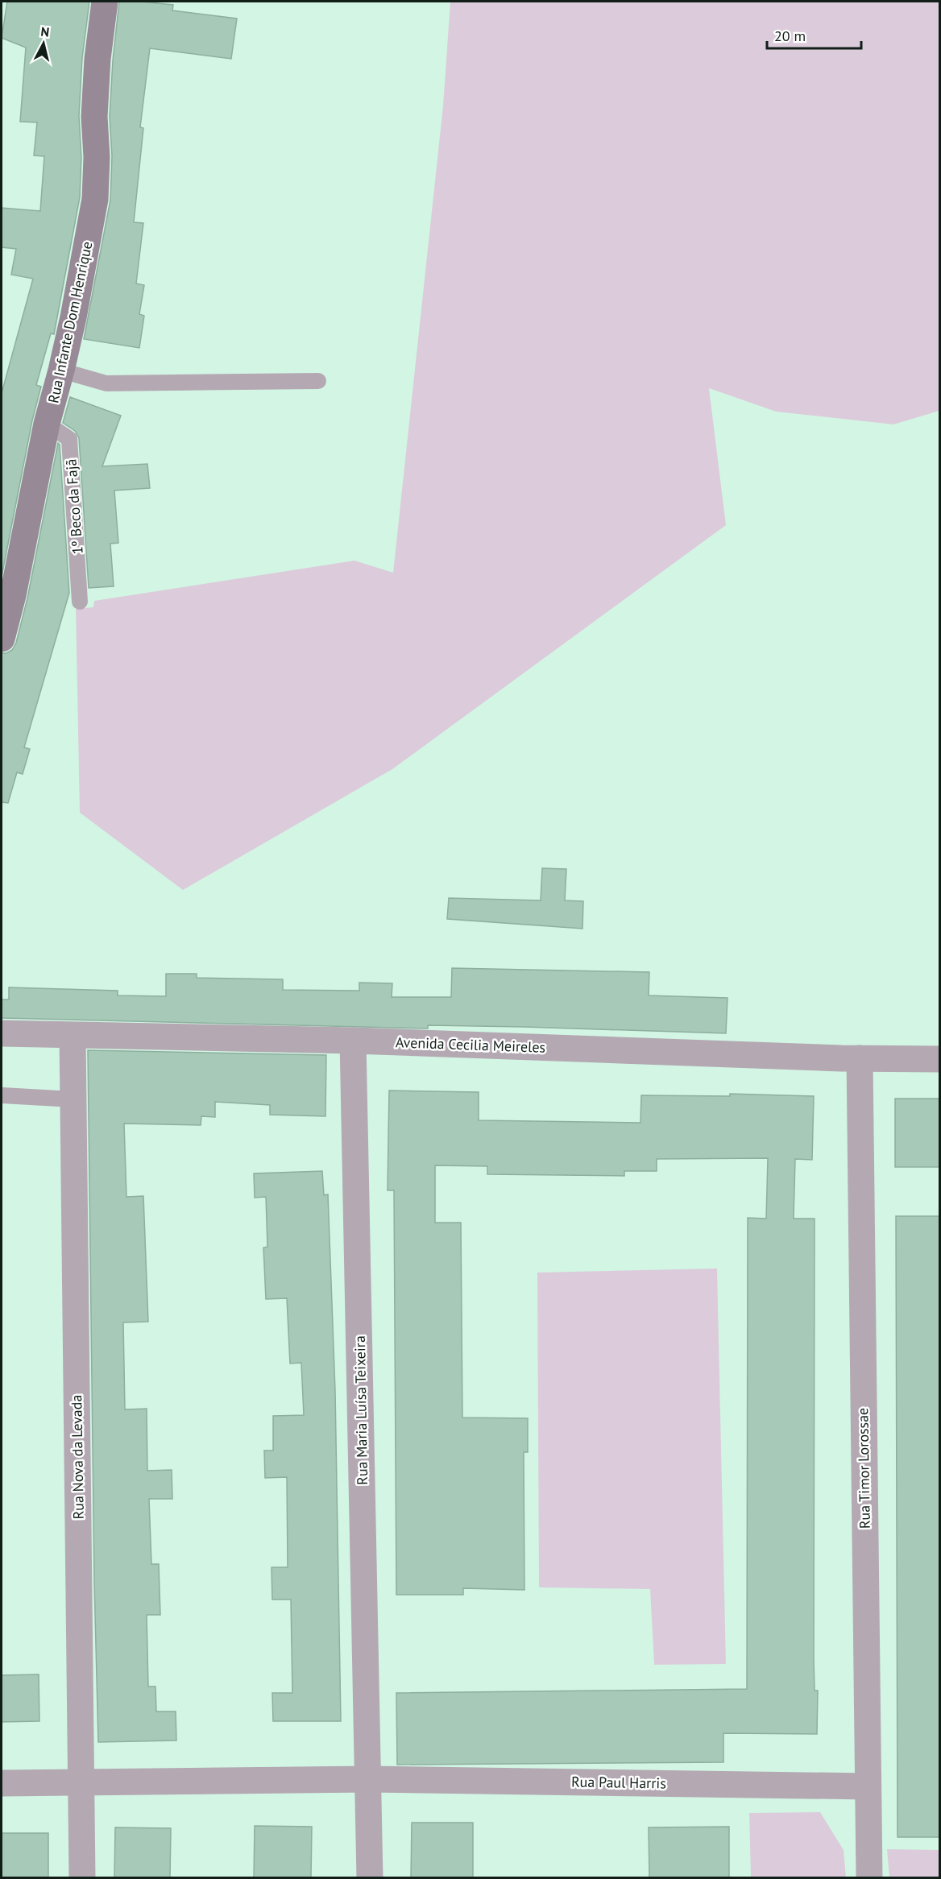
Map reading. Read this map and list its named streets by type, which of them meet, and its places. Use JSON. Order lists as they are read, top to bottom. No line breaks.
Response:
{"streets":{"street":["Rua Infante Dom Henrique","Avenida Cecilia Meireles","Rua Maria Luísa Teixeira","Rua Nova da Levada","Rua Timor Lorossae","Rua Paul Harris"],"lane":["1º Beco da Fajã"]},"crossings":[["Rua Infante Dom Henrique","1º Beco da Fajã"],["Avenida Cecilia Meireles","Rua Maria Luísa Teixeira"],["Avenida Cecilia Meireles","Rua Nova da Levada"],["Avenida Cecilia Meireles","Rua Timor Lorossae"],["Rua Maria Luísa Teixeira","Rua Paul Harris"],["Rua Nova da Levada","Rua Paul Harris"],["Rua Timor Lorossae","Rua Paul Harris"]],"scale_bar":"20 m","north":"top"}
